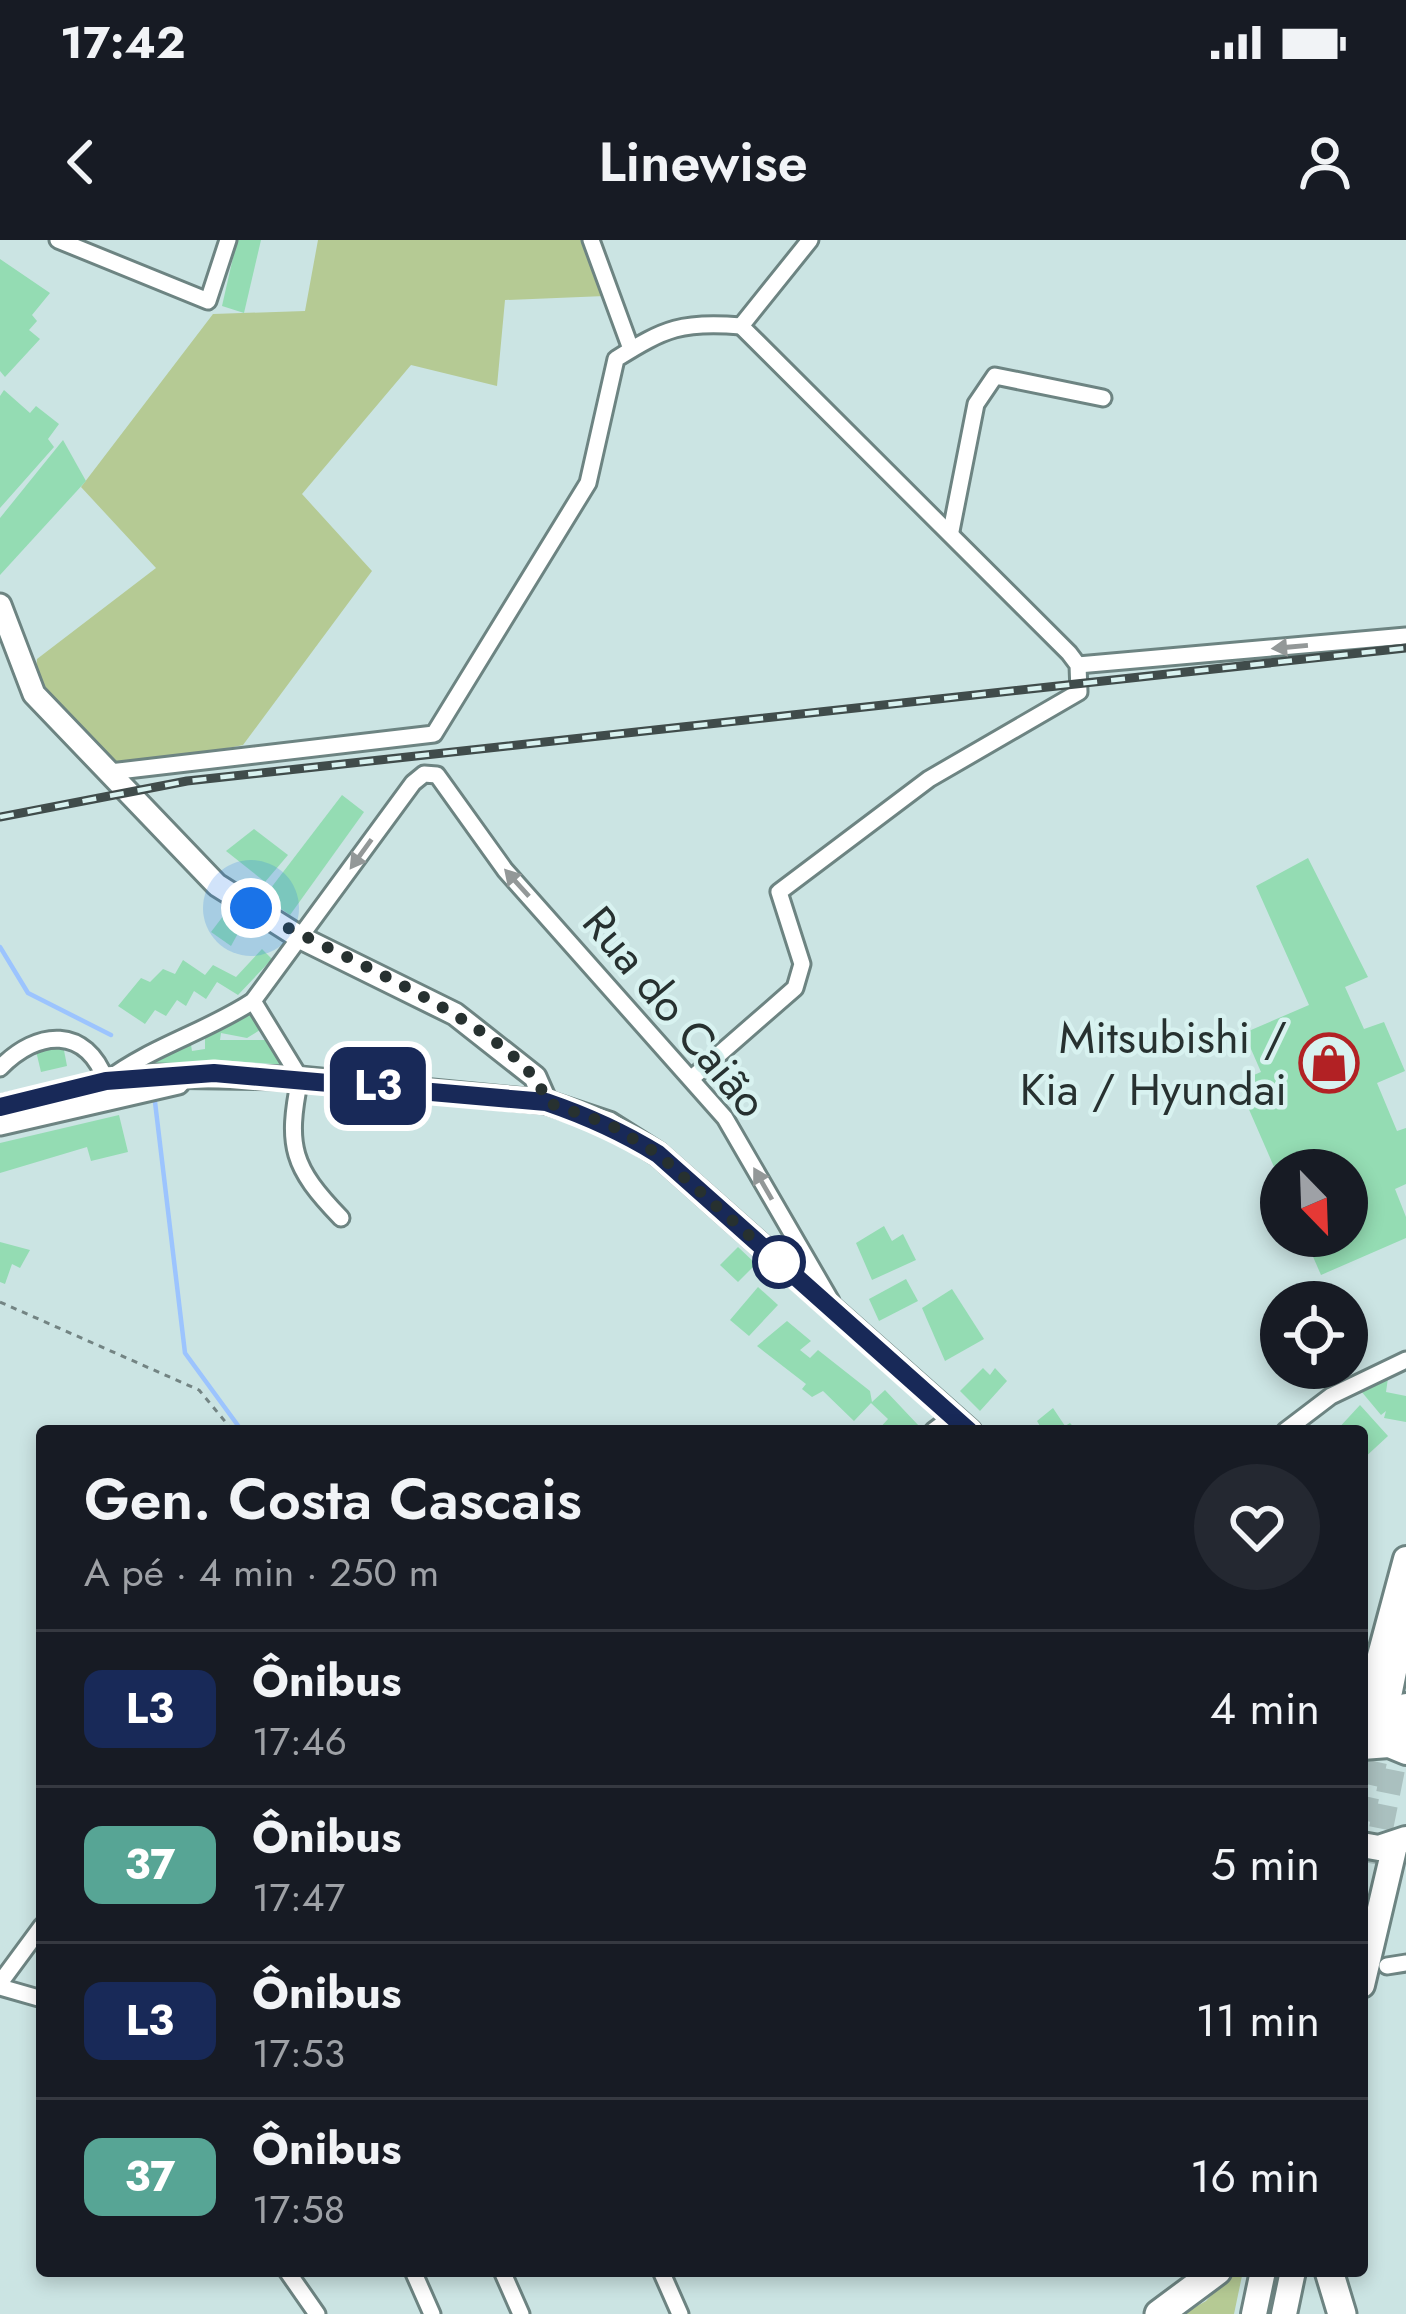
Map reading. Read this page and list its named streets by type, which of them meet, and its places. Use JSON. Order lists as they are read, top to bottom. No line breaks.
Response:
{"streets":{"street":["Rua do Caião"]},"places":{"shop":["Mitsubishi / Kia / Hyundai"]},"lines":["bus line L3"],"north":"bottom right","page":{"status":"17:42","header":"Linewise","on_map":"L3","heading":["Gen. Costa Cascais","A pé · 4 min · 250 m"],"list":[{"mark":"L3","name":"Ônibus","note":"17:46","value":"4 min"},{"mark":"37","name":"Ônibus","note":"17:47","value":"5 min"},{"mark":"L3","name":"Ônibus","note":"17:53","value":"11 min"},{"mark":"37","name":"Ônibus","note":"17:58","value":"16 min"}]}}
